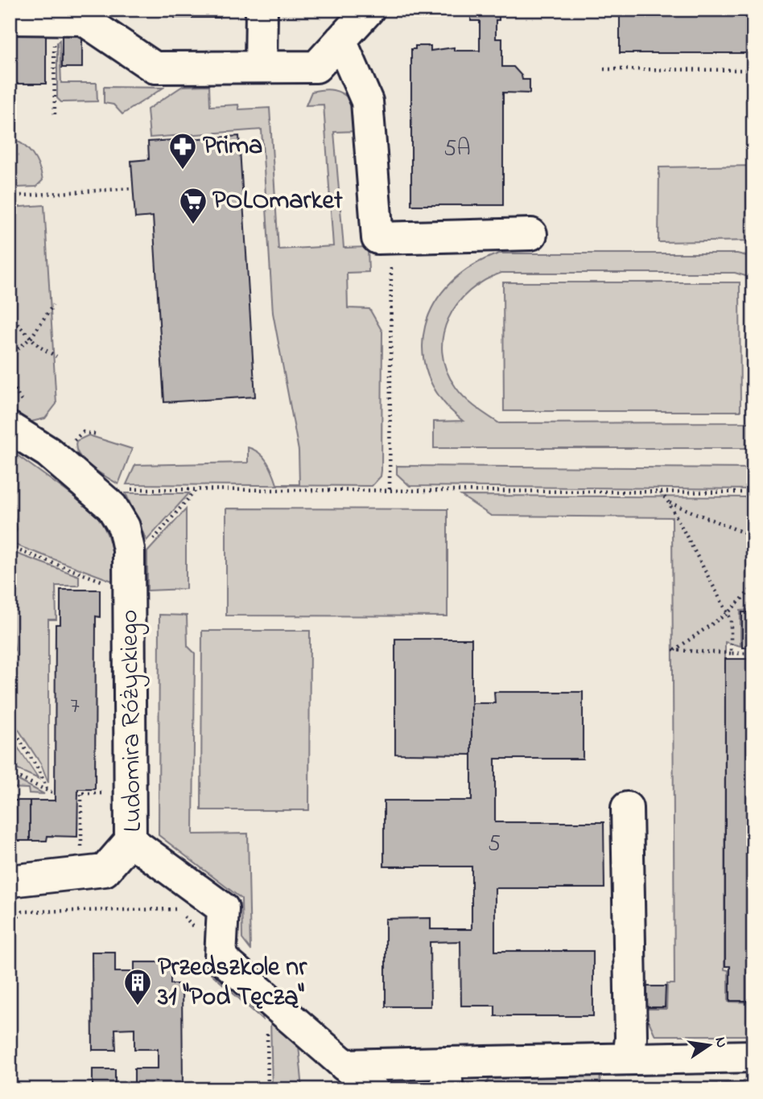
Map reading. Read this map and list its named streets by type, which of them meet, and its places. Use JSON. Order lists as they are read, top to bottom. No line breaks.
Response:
{"streets":{"street":["Ludomira Różyckiego"]},"places":{"pharmacy":["Prima"],"supermarket":["POLOmarket"],"building":["Przedszkole nr 31 \"Pod Tęczą\""]},"house_numbers":["5A","7","5"],"north":"right"}
